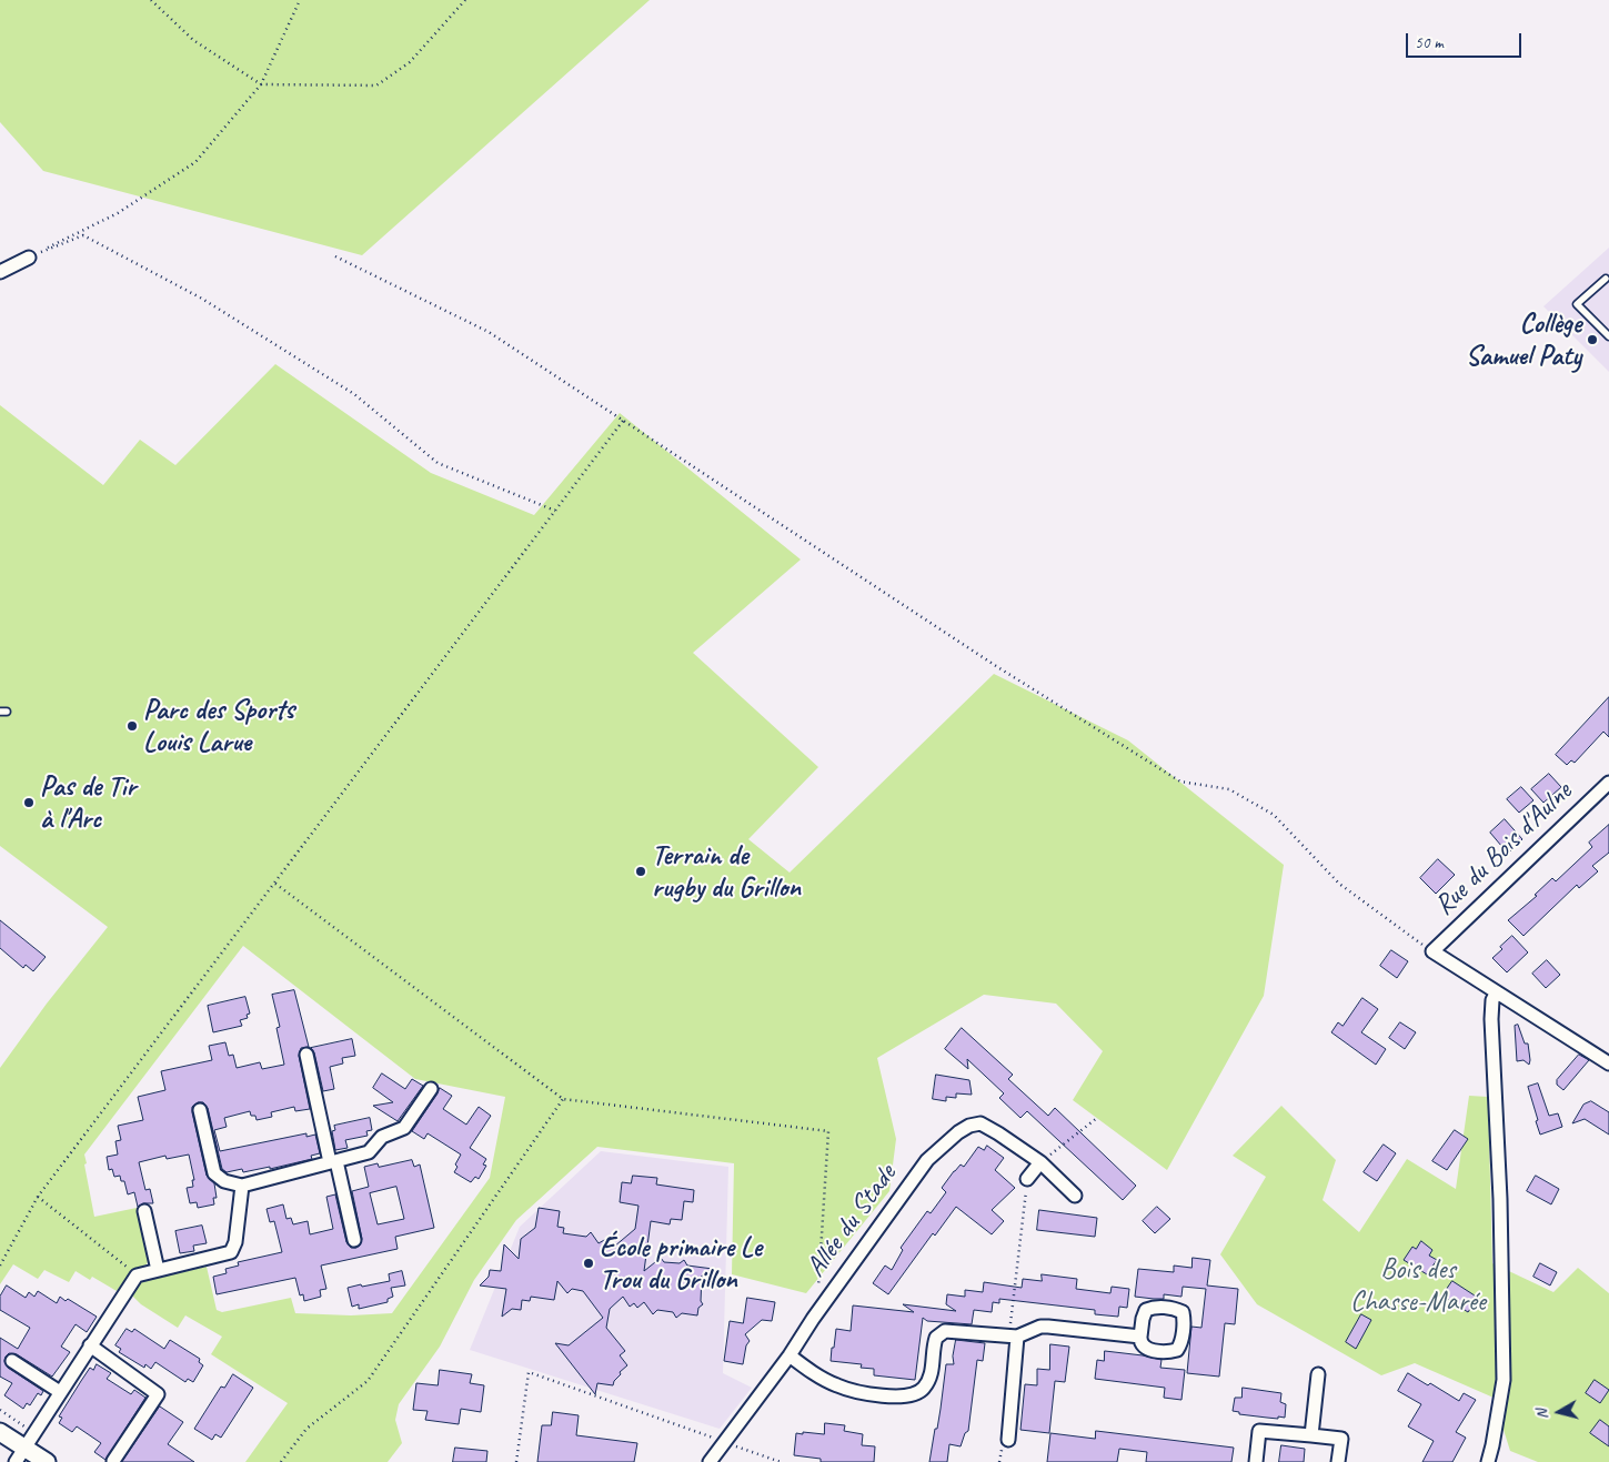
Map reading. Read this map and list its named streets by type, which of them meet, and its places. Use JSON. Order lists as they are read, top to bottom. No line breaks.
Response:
{"streets":{"street":["Rue du Bois d'Aulne","Allée du Stade"]},"parks":["Bois des Chasse-Marée"],"places":["Collège Samuel Paty","Parc des Sports Louis Larue","Pas de Tir à l'Arc","Terrain de rugby du Grillon","École primaire Le Trou du Grillon"],"scale_bar":"50 m","north":"left"}
